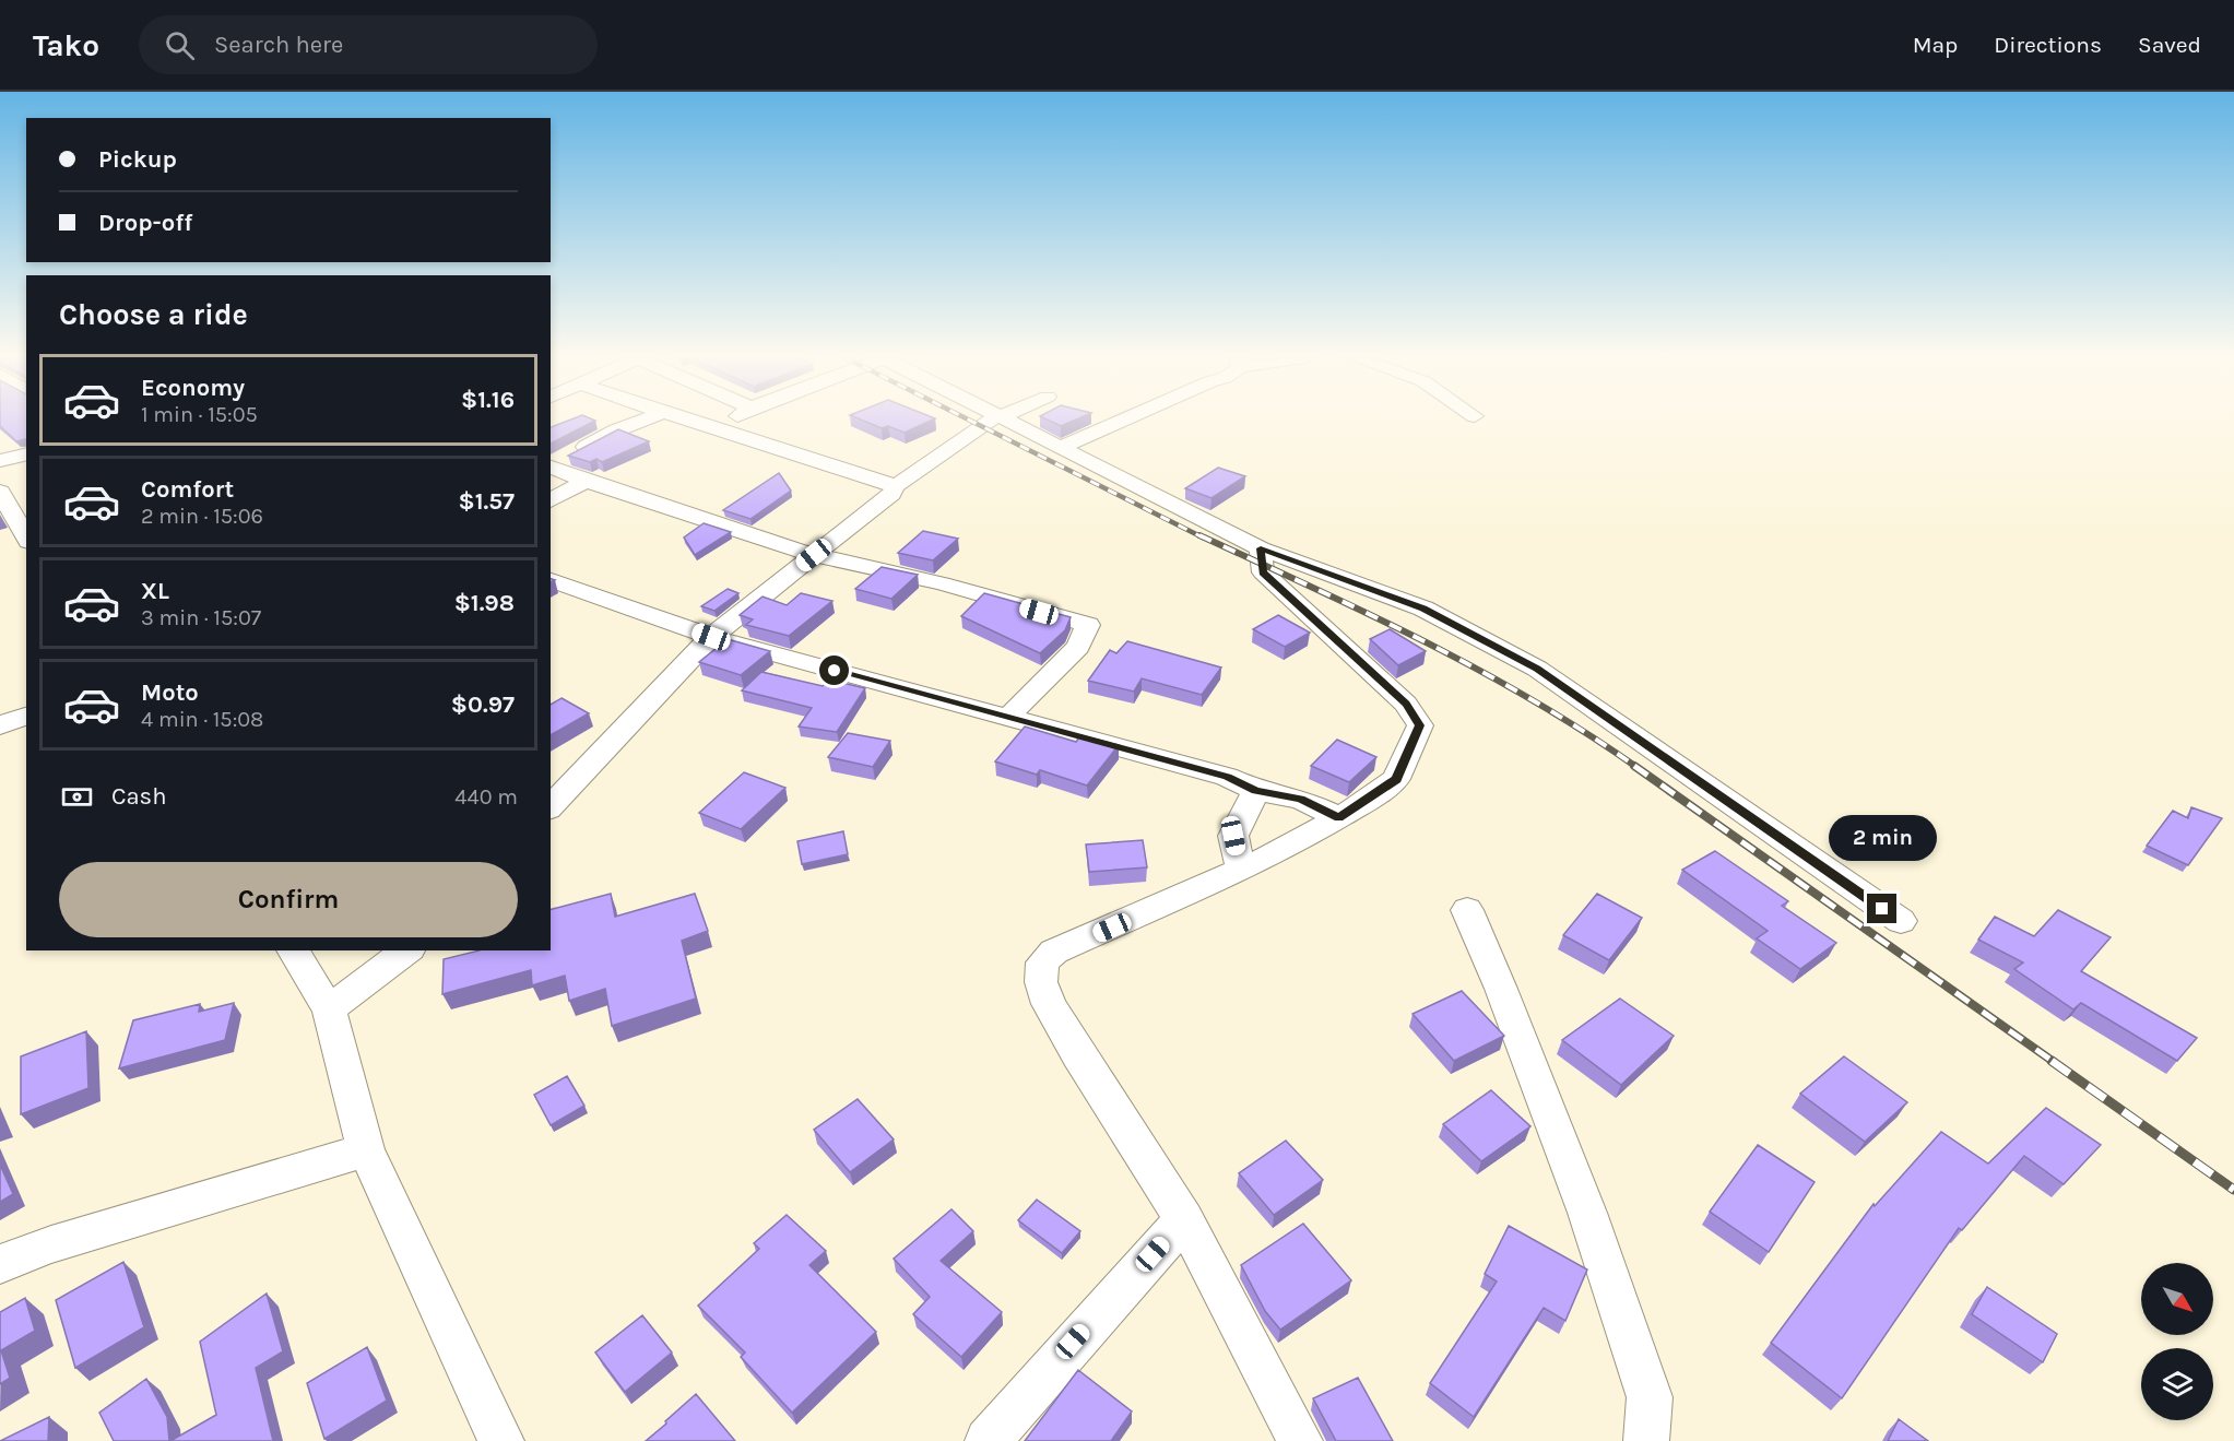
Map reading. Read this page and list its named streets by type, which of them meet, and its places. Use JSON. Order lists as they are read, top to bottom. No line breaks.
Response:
{"north":"bottom right","page":{"header":"Tako","search":"Search here","nav":["Map","Directions","Saved"],"banner":["Pickup","Drop-off"],"heading":"Choose a ride","list":[{"name":"Economy","note":"1 min · 15:05","value":"$1.16"},{"name":"Comfort","note":"2 min · 15:06","value":"$1.57"},{"name":"XL","note":"3 min · 15:07","value":"$1.98"},{"name":"Moto","note":"4 min · 15:08","value":"$0.97"}],"pay":["Cash","440 m"],"bubble":"2 min","buttons":"Confirm"}}
